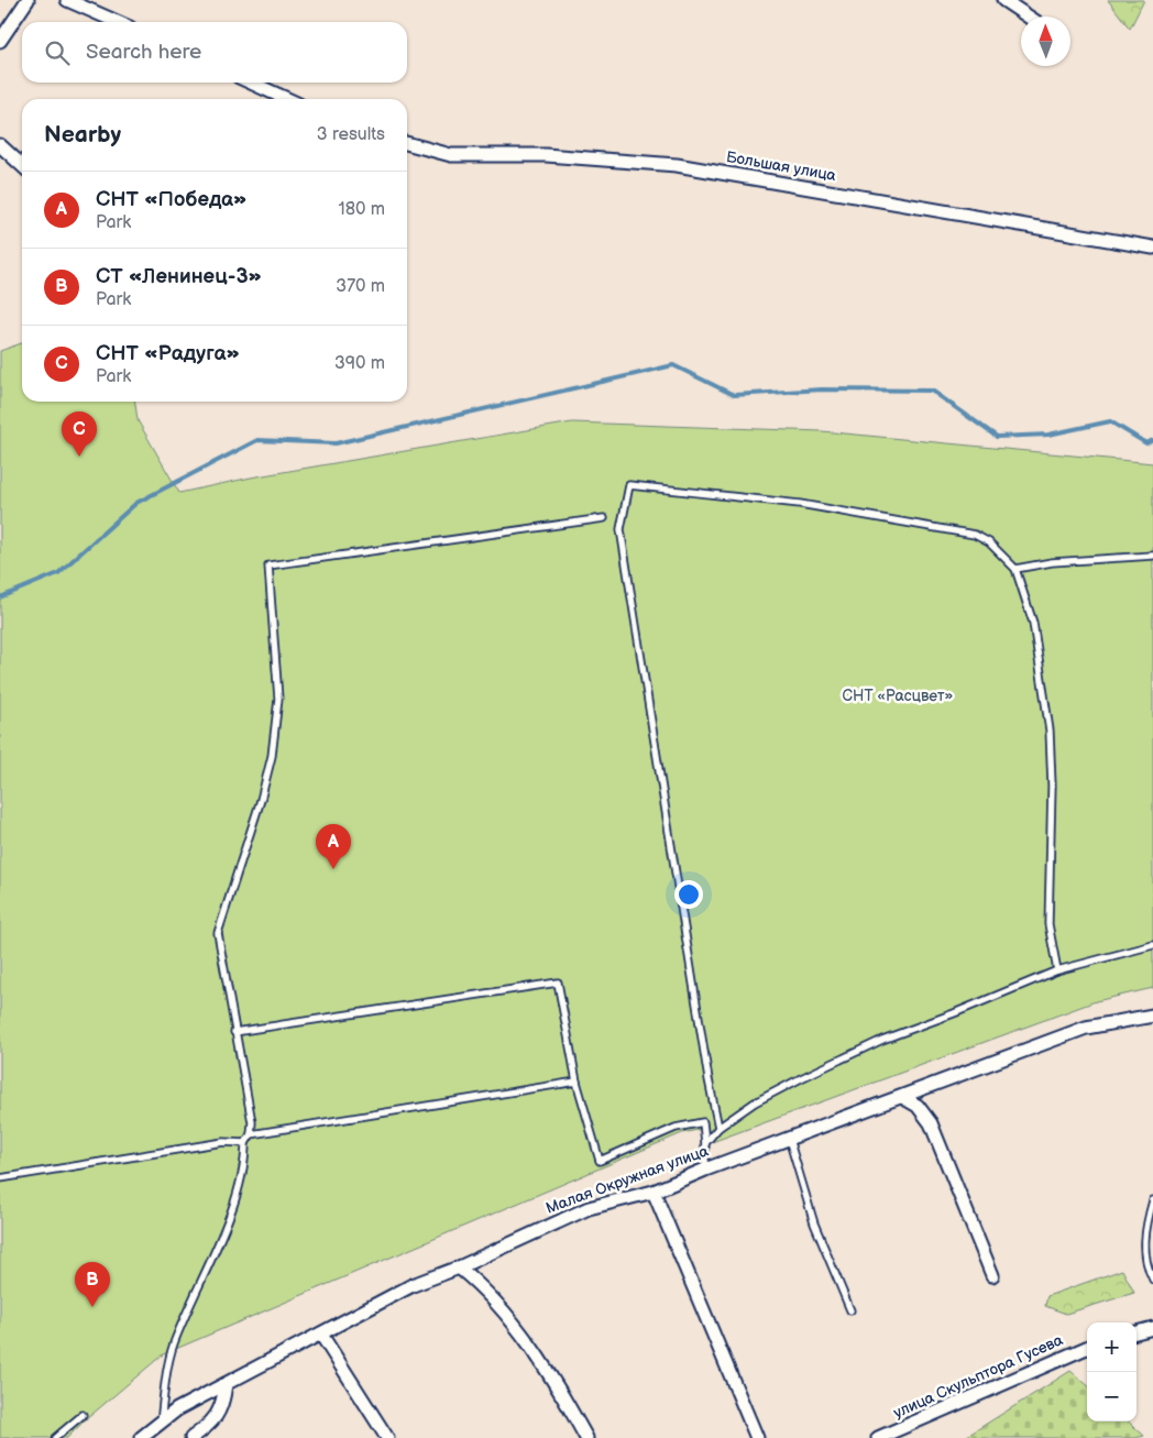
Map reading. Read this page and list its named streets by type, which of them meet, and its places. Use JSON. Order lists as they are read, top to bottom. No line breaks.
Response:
{"streets":{"street":["Большая улица","Малая Окружная улица","улица Скульптора Гусева"]},"parks":["СНТ «Расцвет»"],"north":"top","page":{"search":"Search here","heading":["Nearby","3 results"],"list":[{"mark":"A","name":"СНТ «Победа»","note":"Park","value":"180 m"},{"mark":"B","name":"СТ «Ленинец-3»","note":"Park","value":"370 m"},{"mark":"C","name":"СНТ «Радуга»","note":"Park","value":"390 m"}],"pins":["C","A","B"],"map_buttons":["+","−"]}}
